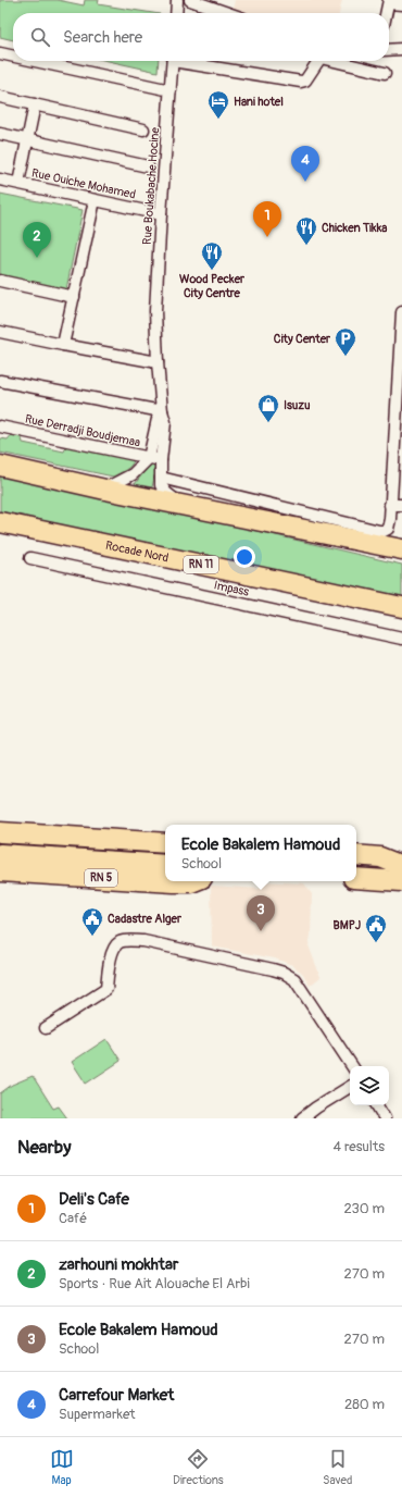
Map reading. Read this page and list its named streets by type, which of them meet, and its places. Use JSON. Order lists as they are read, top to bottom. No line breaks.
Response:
{"streets":{"highway":["Rocade Nord","RN 11","RN 5"],"street":["Rue Ouiche Mohamed","Rue Boukabache Hocine","Rue Derradji Boudjemaa","Impass"]},"crossings":[["Rue Ouiche Mohamed","Rue Boukabache Hocine"]],"places":{"hotel":["Hani hotel"],"restaurant":["Chicken Tikka","Wood Pecker City Centre"],"parking":["City Center"],"shop":["Isuzu"],"public building":["Cadastre Alger","BMPJ"]},"page":{"search":"Search here","pins":["4","1","2","3"],"popup":["Ecole Bakalem Hamoud","School"],"heading":["Nearby","4 results"],"list":[{"mark":"1","name":"Deli's Cafe","note":"Café","value":"230 m"},{"mark":"2","name":"zarhouni mokhtar","note":"Sports · Rue Ait Alouache El Arbi","value":"270 m"},{"mark":"3","name":"Ecole Bakalem Hamoud","note":"School","value":"270 m"},{"mark":"4","name":"Carrefour Market","note":"Supermarket","value":"280 m"}],"nav":["Map","Directions","Saved"]}}
